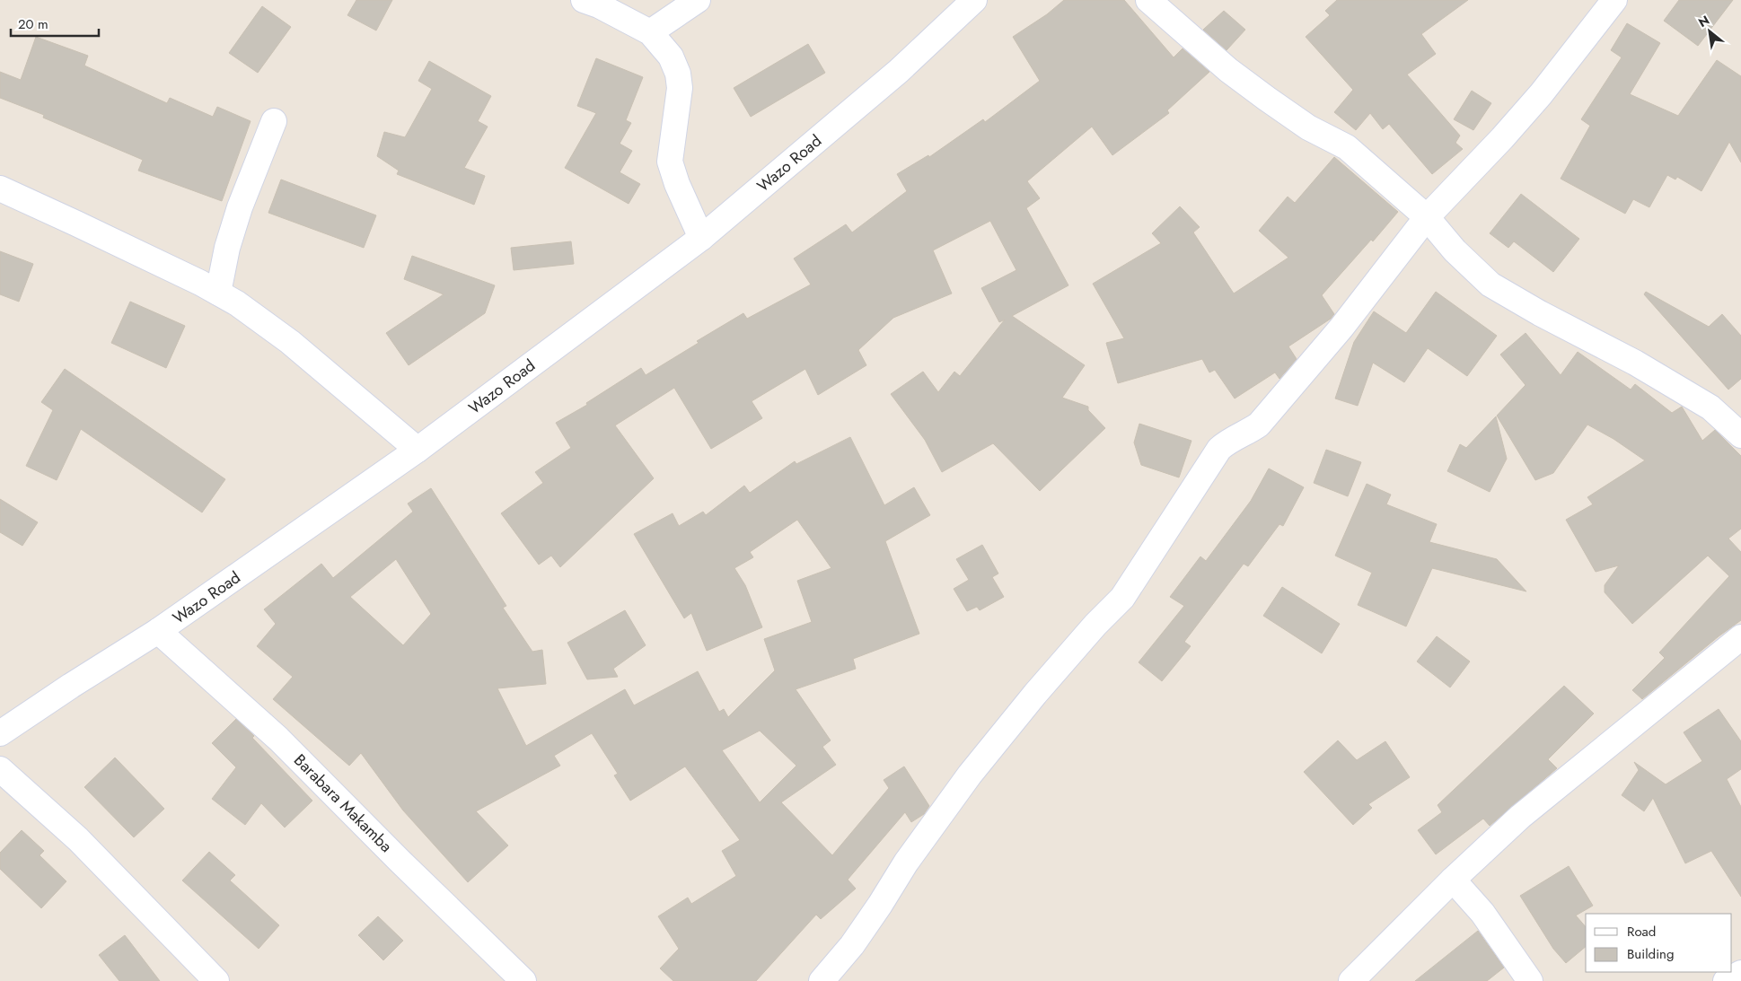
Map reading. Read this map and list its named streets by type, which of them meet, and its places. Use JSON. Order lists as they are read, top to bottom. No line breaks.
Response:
{"streets":{"street":["Wazo Road","Barabara Makamba"]},"crossings":[["Wazo Road","Barabara Makamba"]],"legend":["Road","Building"],"scale_bar":"20 m","north":"top left"}
